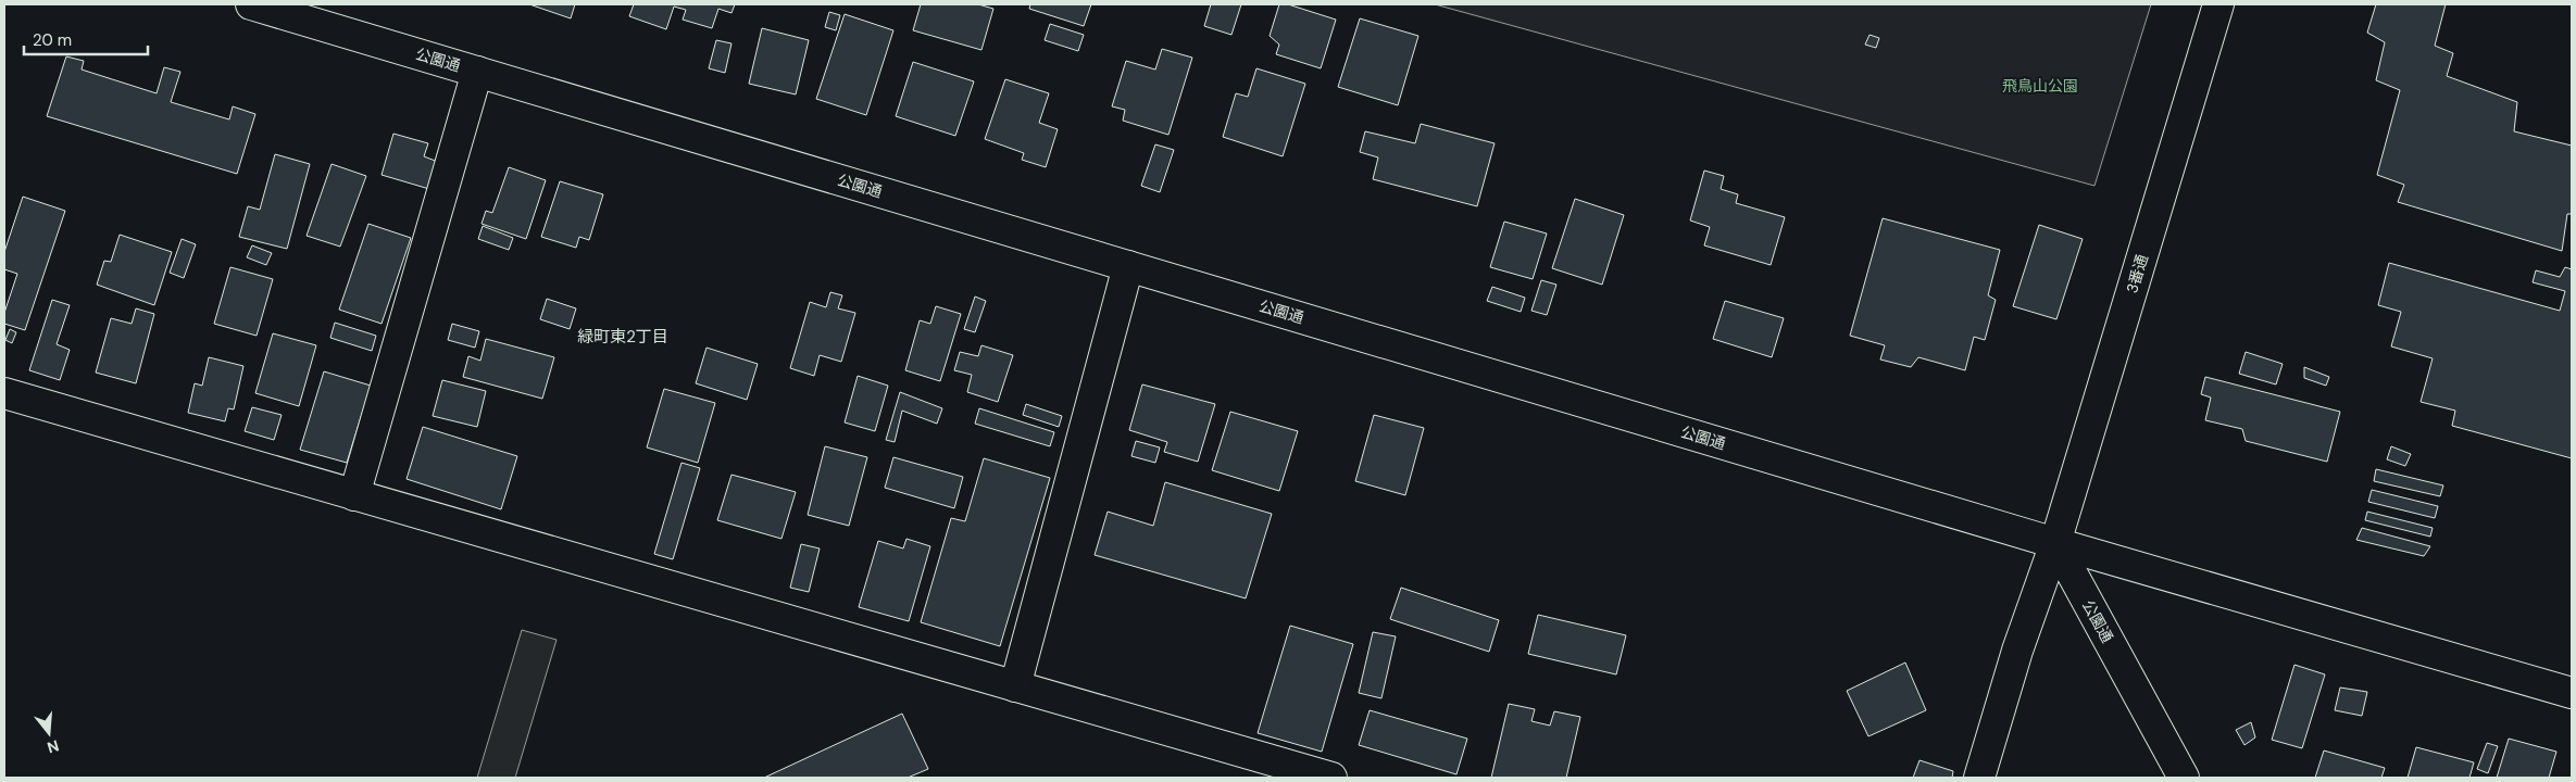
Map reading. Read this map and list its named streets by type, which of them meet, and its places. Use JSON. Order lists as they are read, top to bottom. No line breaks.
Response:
{"streets":{"street":["公園通","3番通"]},"crossings":[["公園通","3番通"]],"districts":["緑町東2丁目"],"parks":["飛鳥山公園"],"scale_bar":"20 m","north":"bottom"}
